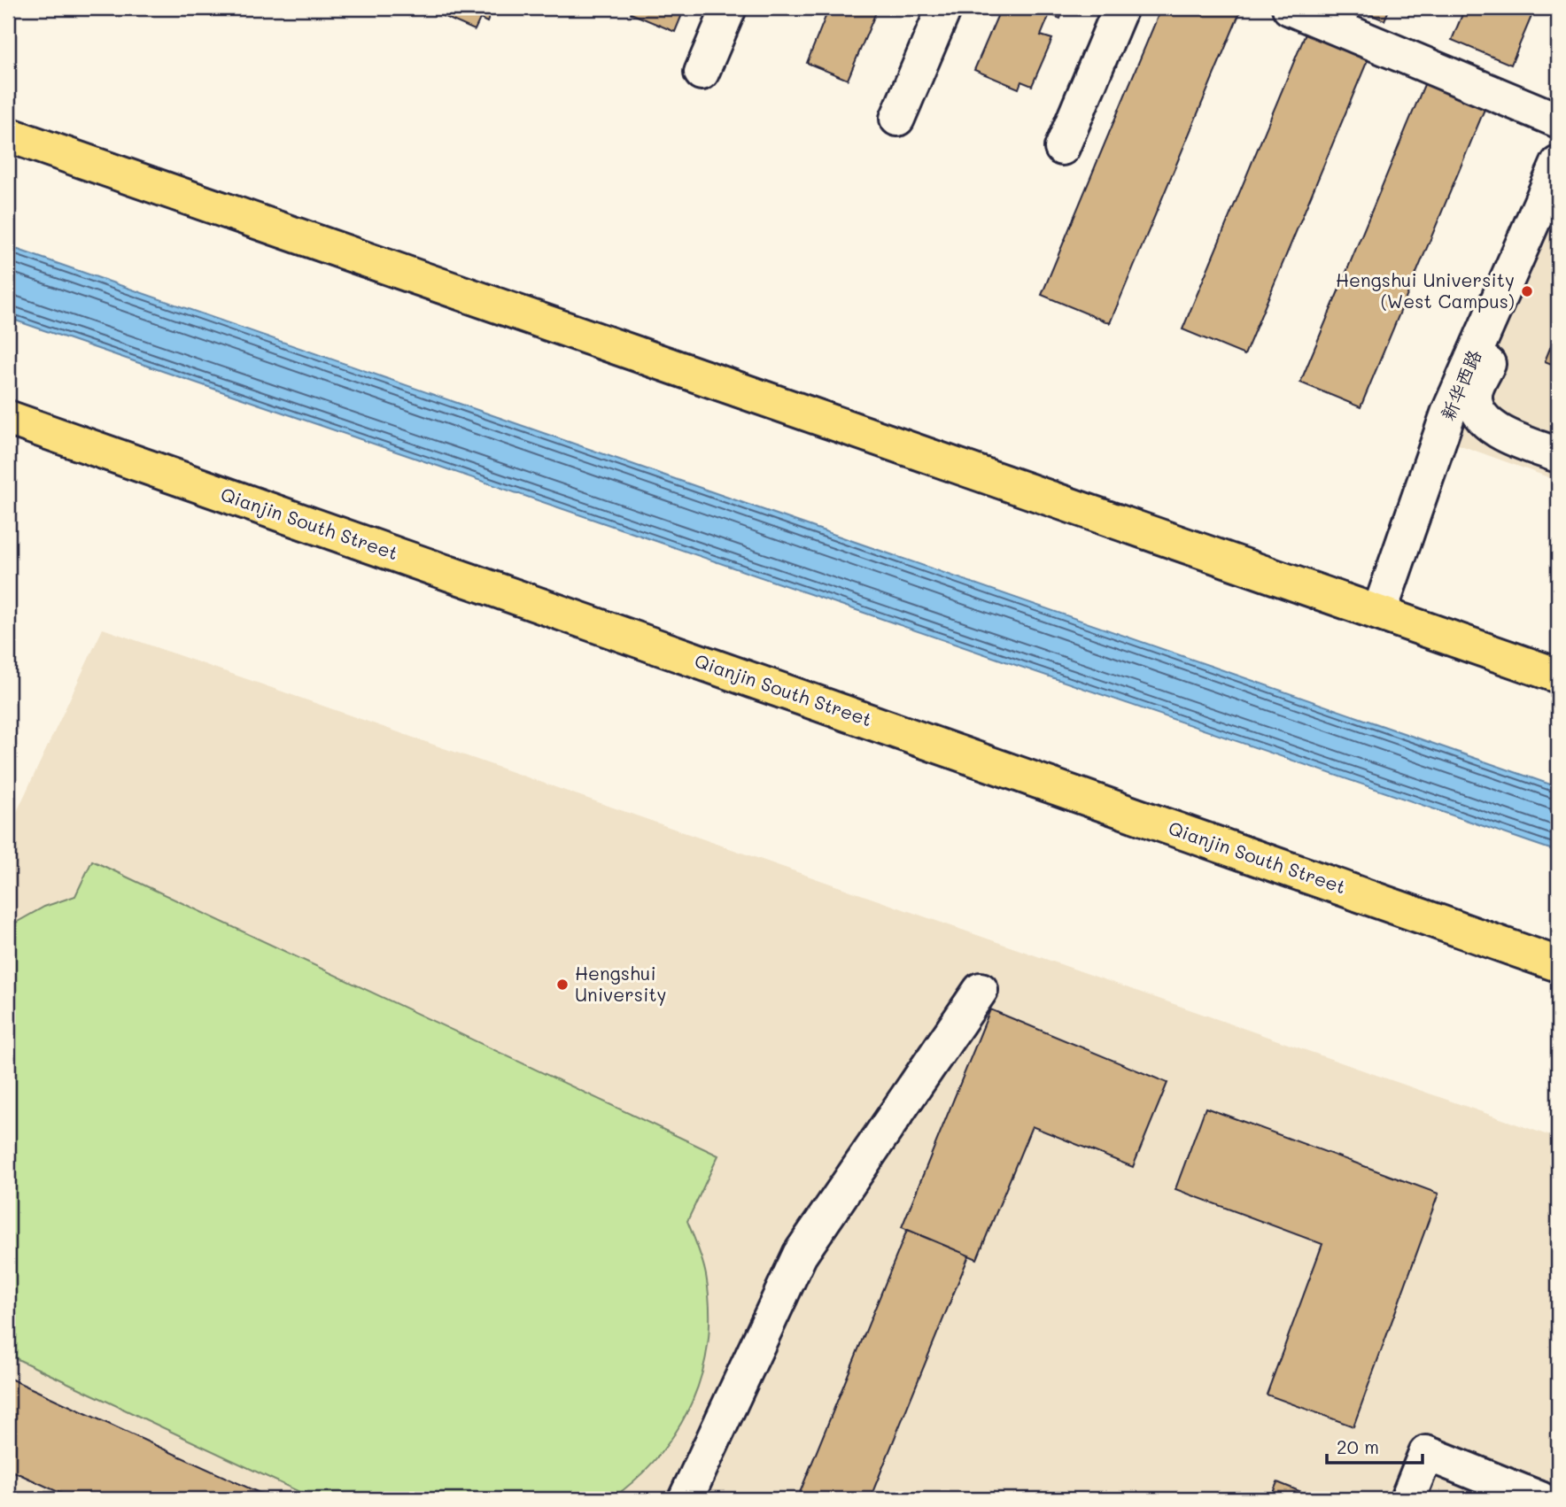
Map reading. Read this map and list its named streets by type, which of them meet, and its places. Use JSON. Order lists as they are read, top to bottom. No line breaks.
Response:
{"streets":{"main road":["Qianjin South Street"],"street":["新华西路"]},"places":["Hengshui University (West Campus)","Hengshui University"],"scale_bar":"20 m"}
